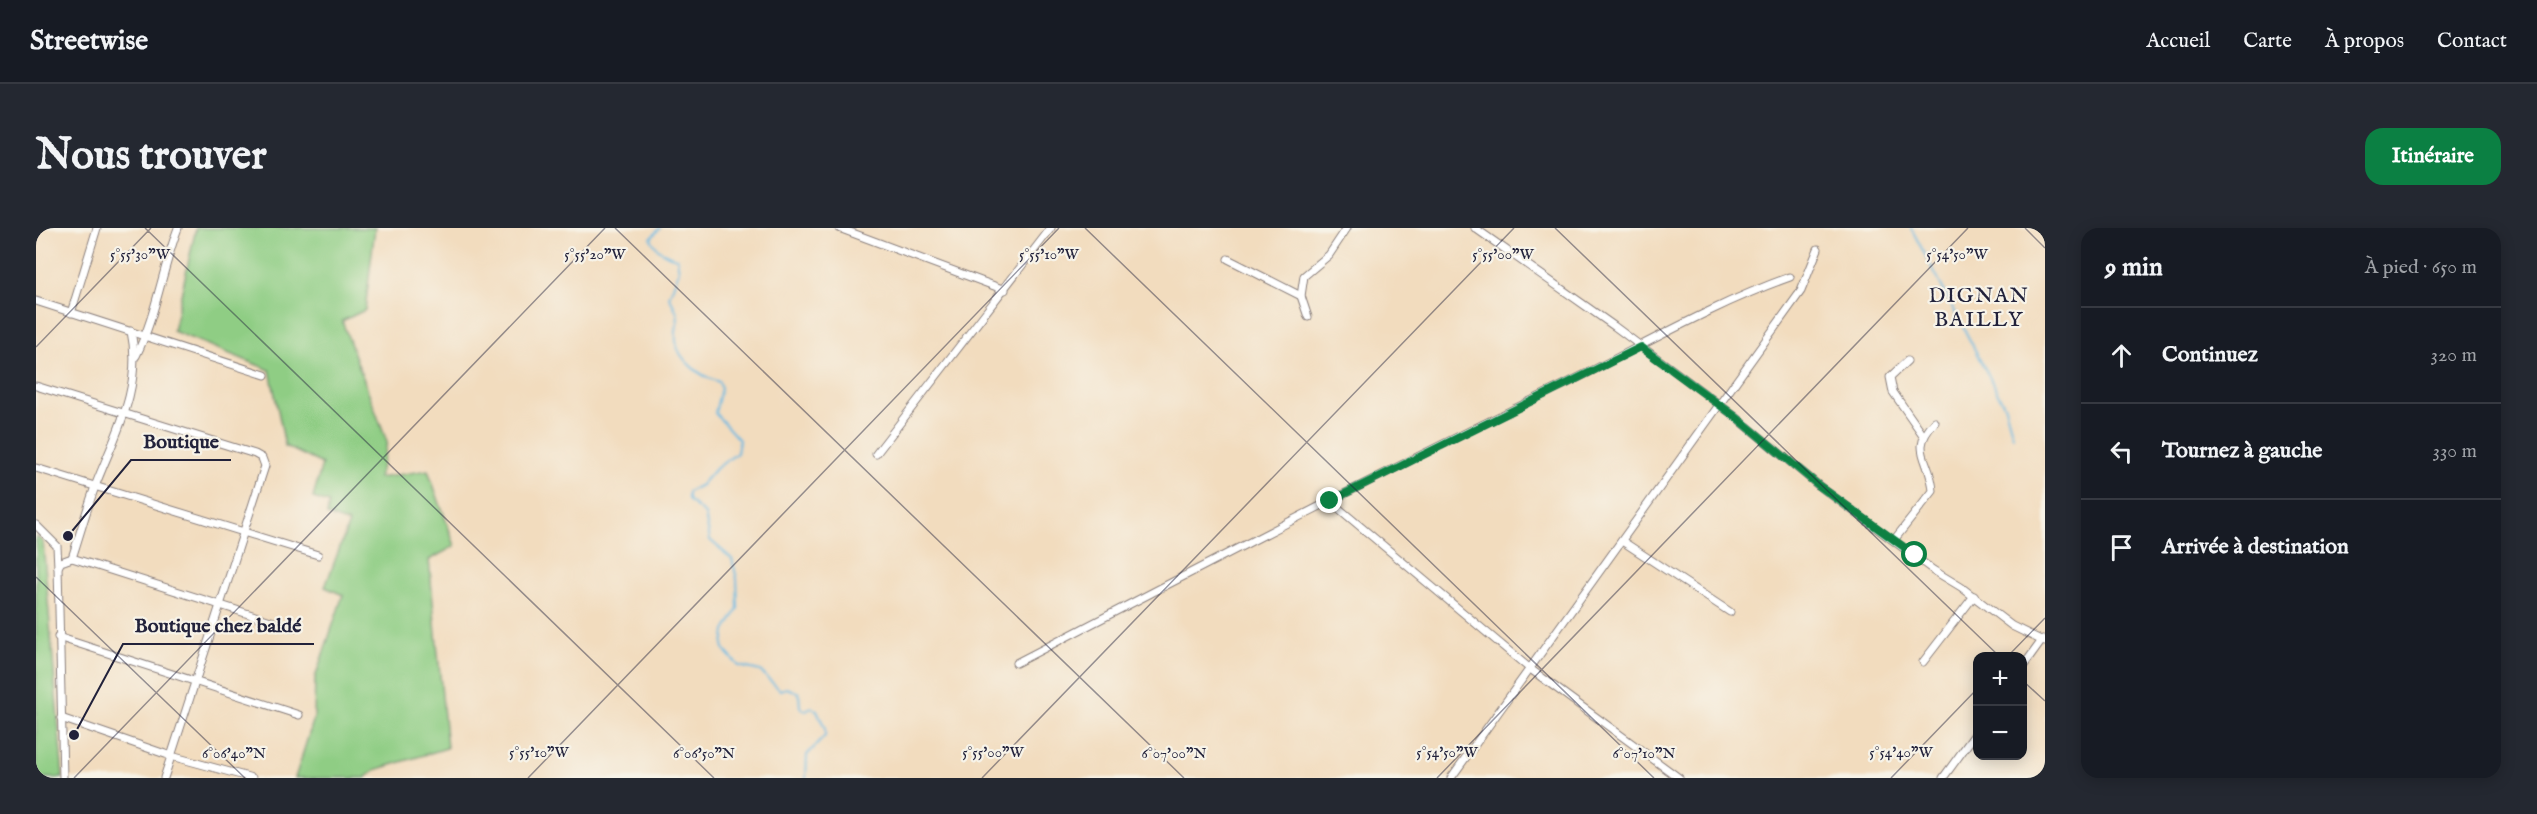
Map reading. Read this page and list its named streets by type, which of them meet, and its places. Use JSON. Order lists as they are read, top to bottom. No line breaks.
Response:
{"districts":["DIGNAN BAILLY"],"places":["Boutique","Boutique chez baldé"],"page":{"header":"Streetwise","nav":["Accueil","Carte","À propos","Contact"],"buttons":"Itinéraire","title":"Nous trouver","heading":["9 min","À pied · 650 m"],"list":[["Continuez","320 m"],["Tournez à gauche","330 m"],"Arrivée à destination"],"map_buttons":["+","−"]},"coordinates":["5°55'30\"W","5°55'20\"W","5°55'10\"W","5°55'00\"W","5°54'50\"W","5°54'40\"W","6°06'40\"N","6°06'50\"N","6°07'00\"N","6°07'10\"N"]}
